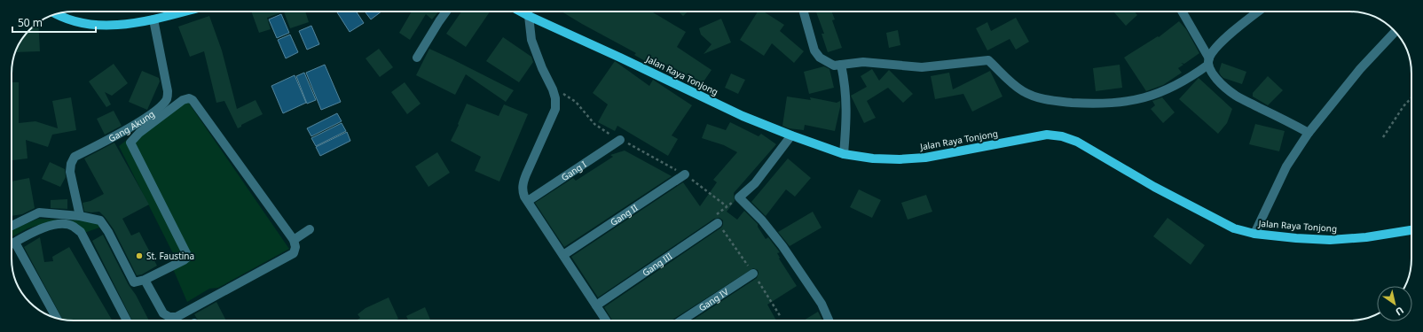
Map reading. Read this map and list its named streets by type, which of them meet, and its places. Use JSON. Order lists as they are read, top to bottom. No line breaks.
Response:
{"streets":{"main road":["Jalan Raya Tonjong"],"street":["Gang Akung","Gang I","Gang II","Gang III","Gang IV"]},"places":["St. Faustina"],"scale_bar":"50 m","north":"bottom right"}
